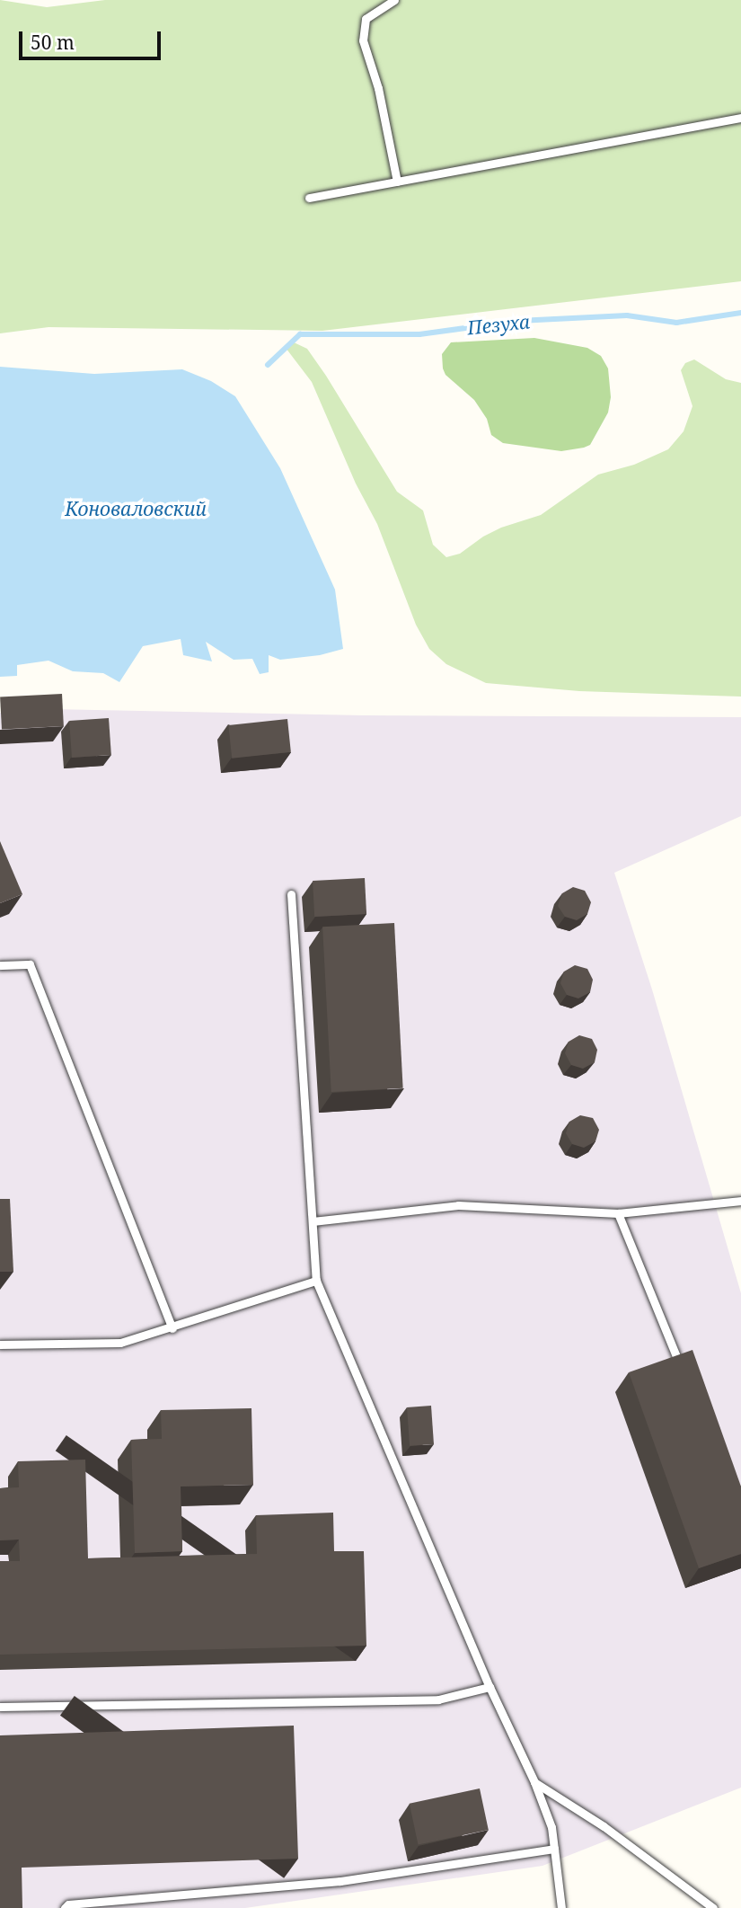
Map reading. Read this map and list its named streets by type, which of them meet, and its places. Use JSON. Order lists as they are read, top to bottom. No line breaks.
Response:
{"water":["Пезуха","Коноваловский"],"scale_bar":"50 m"}
